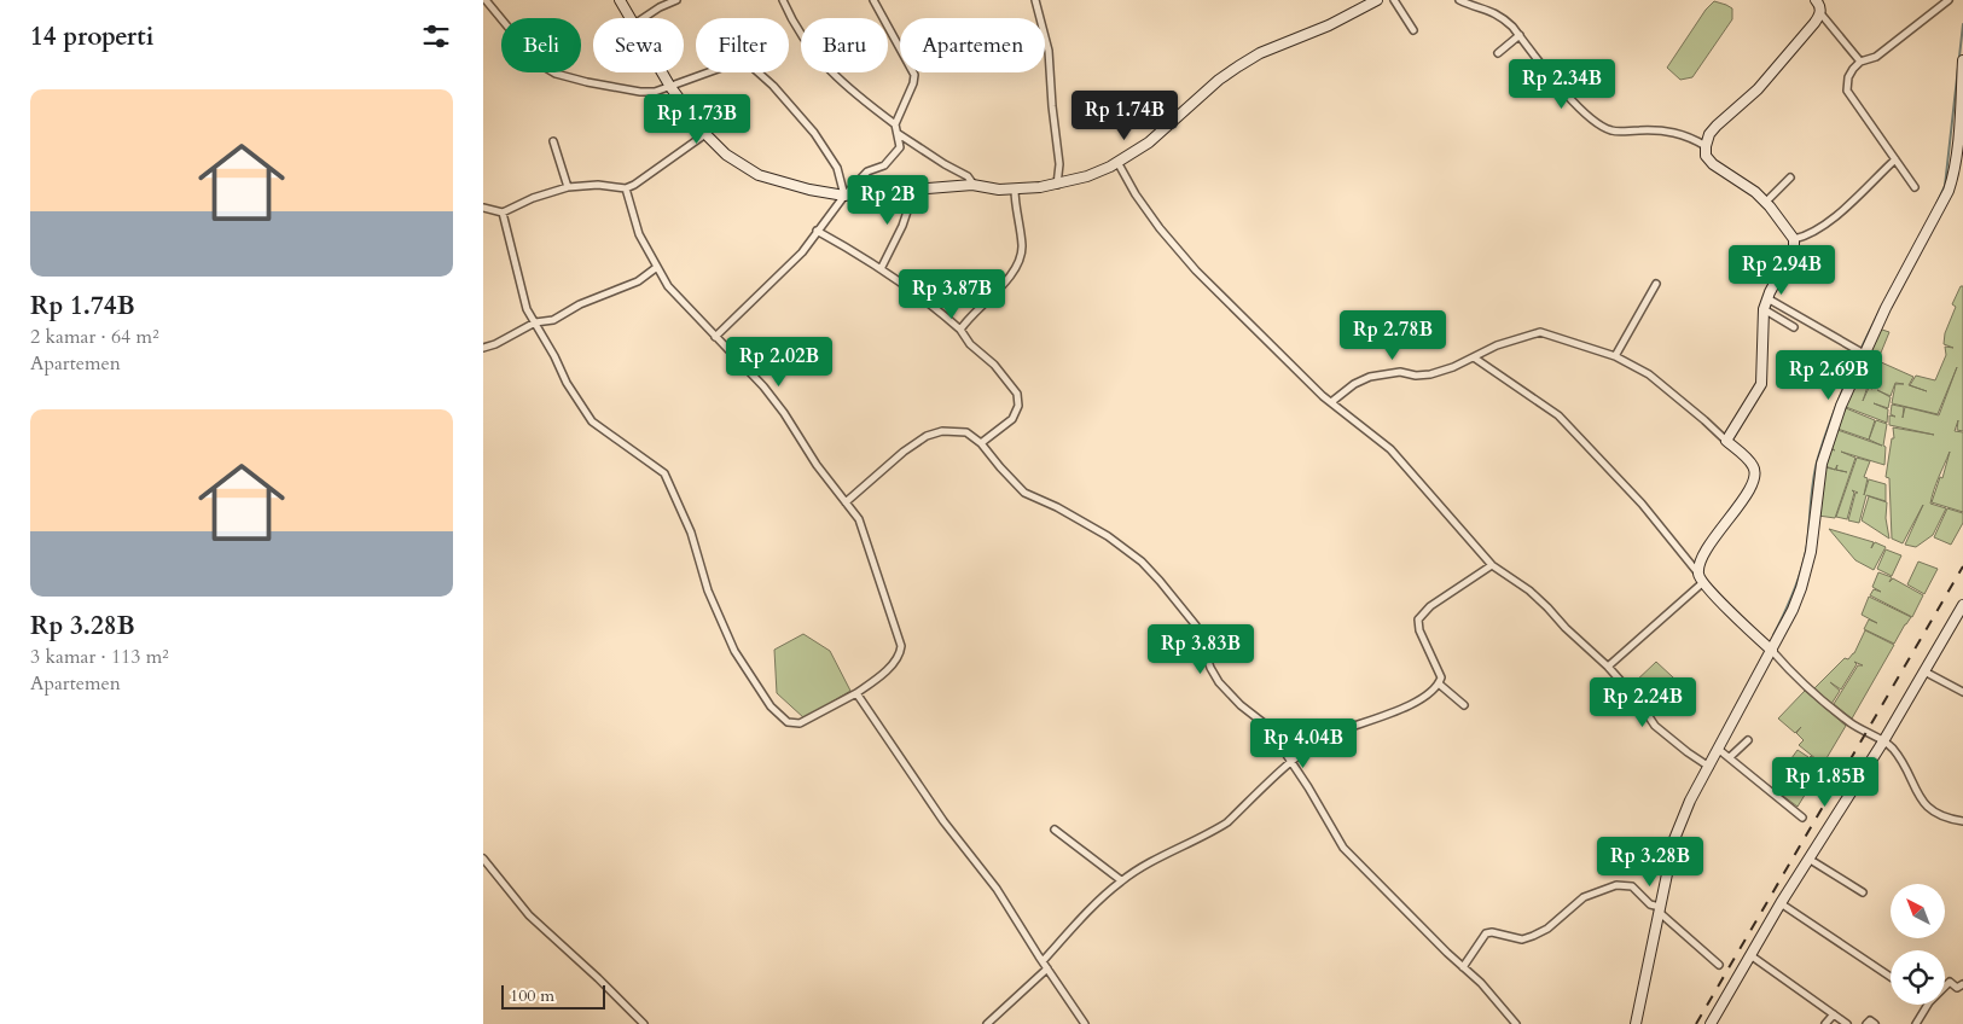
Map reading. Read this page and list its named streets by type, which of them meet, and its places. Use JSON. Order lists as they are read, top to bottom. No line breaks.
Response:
{"scale_bar":"100 m","north":"top left","page":{"heading":"14 properti","chip":["Beli","Sewa","Filter","Baru","Apartemen"],"price":["Rp 2.34B","Rp 1.74B","Rp 1.73B","Rp 2B","Rp 2.94B","Rp 3.87B","Rp 2.78B","Rp 2.02B","Rp 2.69B","Rp 3.83B","Rp 2.24B","Rp 4.04B","Rp 1.85B","Rp 3.28B"],"list":[{"name":"Rp 1.74B","note":"2 kamar · 64 m² · Apartemen"},{"name":"Rp 3.28B","note":"3 kamar · 113 m² · Apartemen"}],"scale":"100 m"}}
